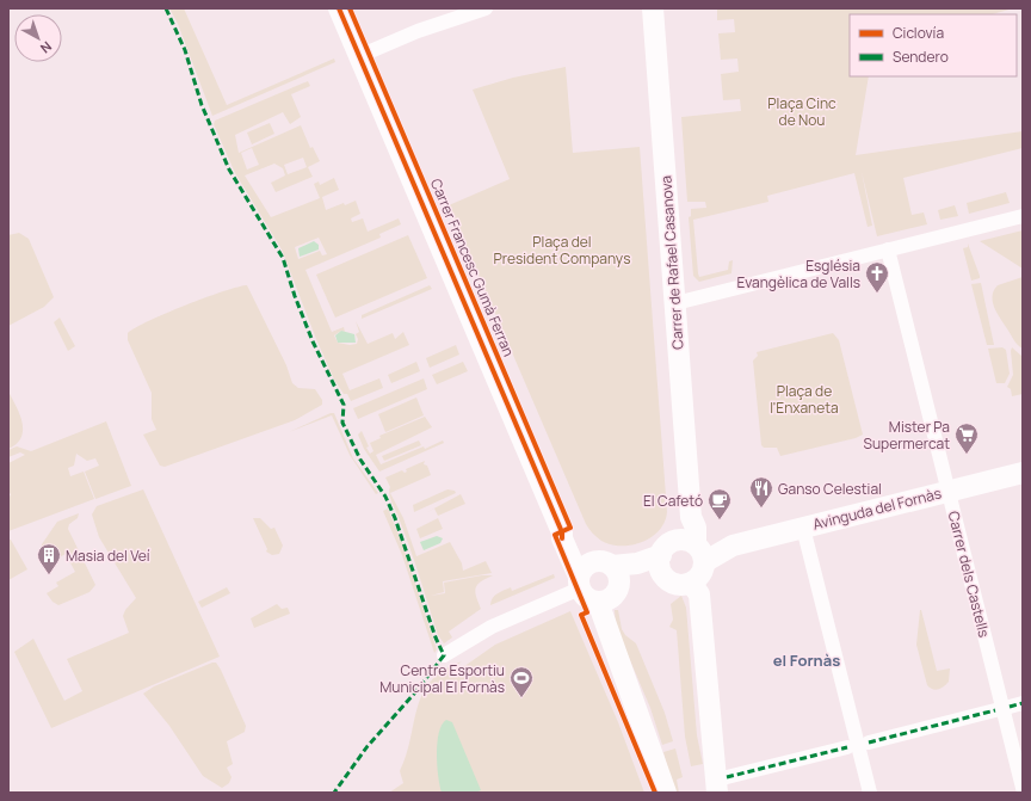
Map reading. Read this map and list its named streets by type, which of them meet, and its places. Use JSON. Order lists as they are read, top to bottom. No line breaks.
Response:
{"streets":{"street":["Carrer de Rafael Casanova","Carrer Francesc Gumà Ferran","Avinguda del Fornàs","Carrer dels Castells"]},"crossings":[["Carrer de Rafael Casanova","Avinguda del Fornàs"],["Carrer Francesc Gumà Ferran","Avinguda del Fornàs"],["Avinguda del Fornàs","Carrer dels Castells"]],"districts":["el Fornàs"],"parks":["Plaça Cinc de Nou","Plaça del President Companys","Plaça de l'Enxaneta"],"places":{"church":["Església Evangèlica de Valls"],"supermarket":["Mister Pa Supermercat"],"restaurant":["Ganso Celestial"],"cafe":["El Cafetó"],"building":["Masia del Veí"],"sports":["Centre Esportiu Municipal El Fornàs"]},"legend":["Ciclovía","Sendero"],"north":"bottom right"}
